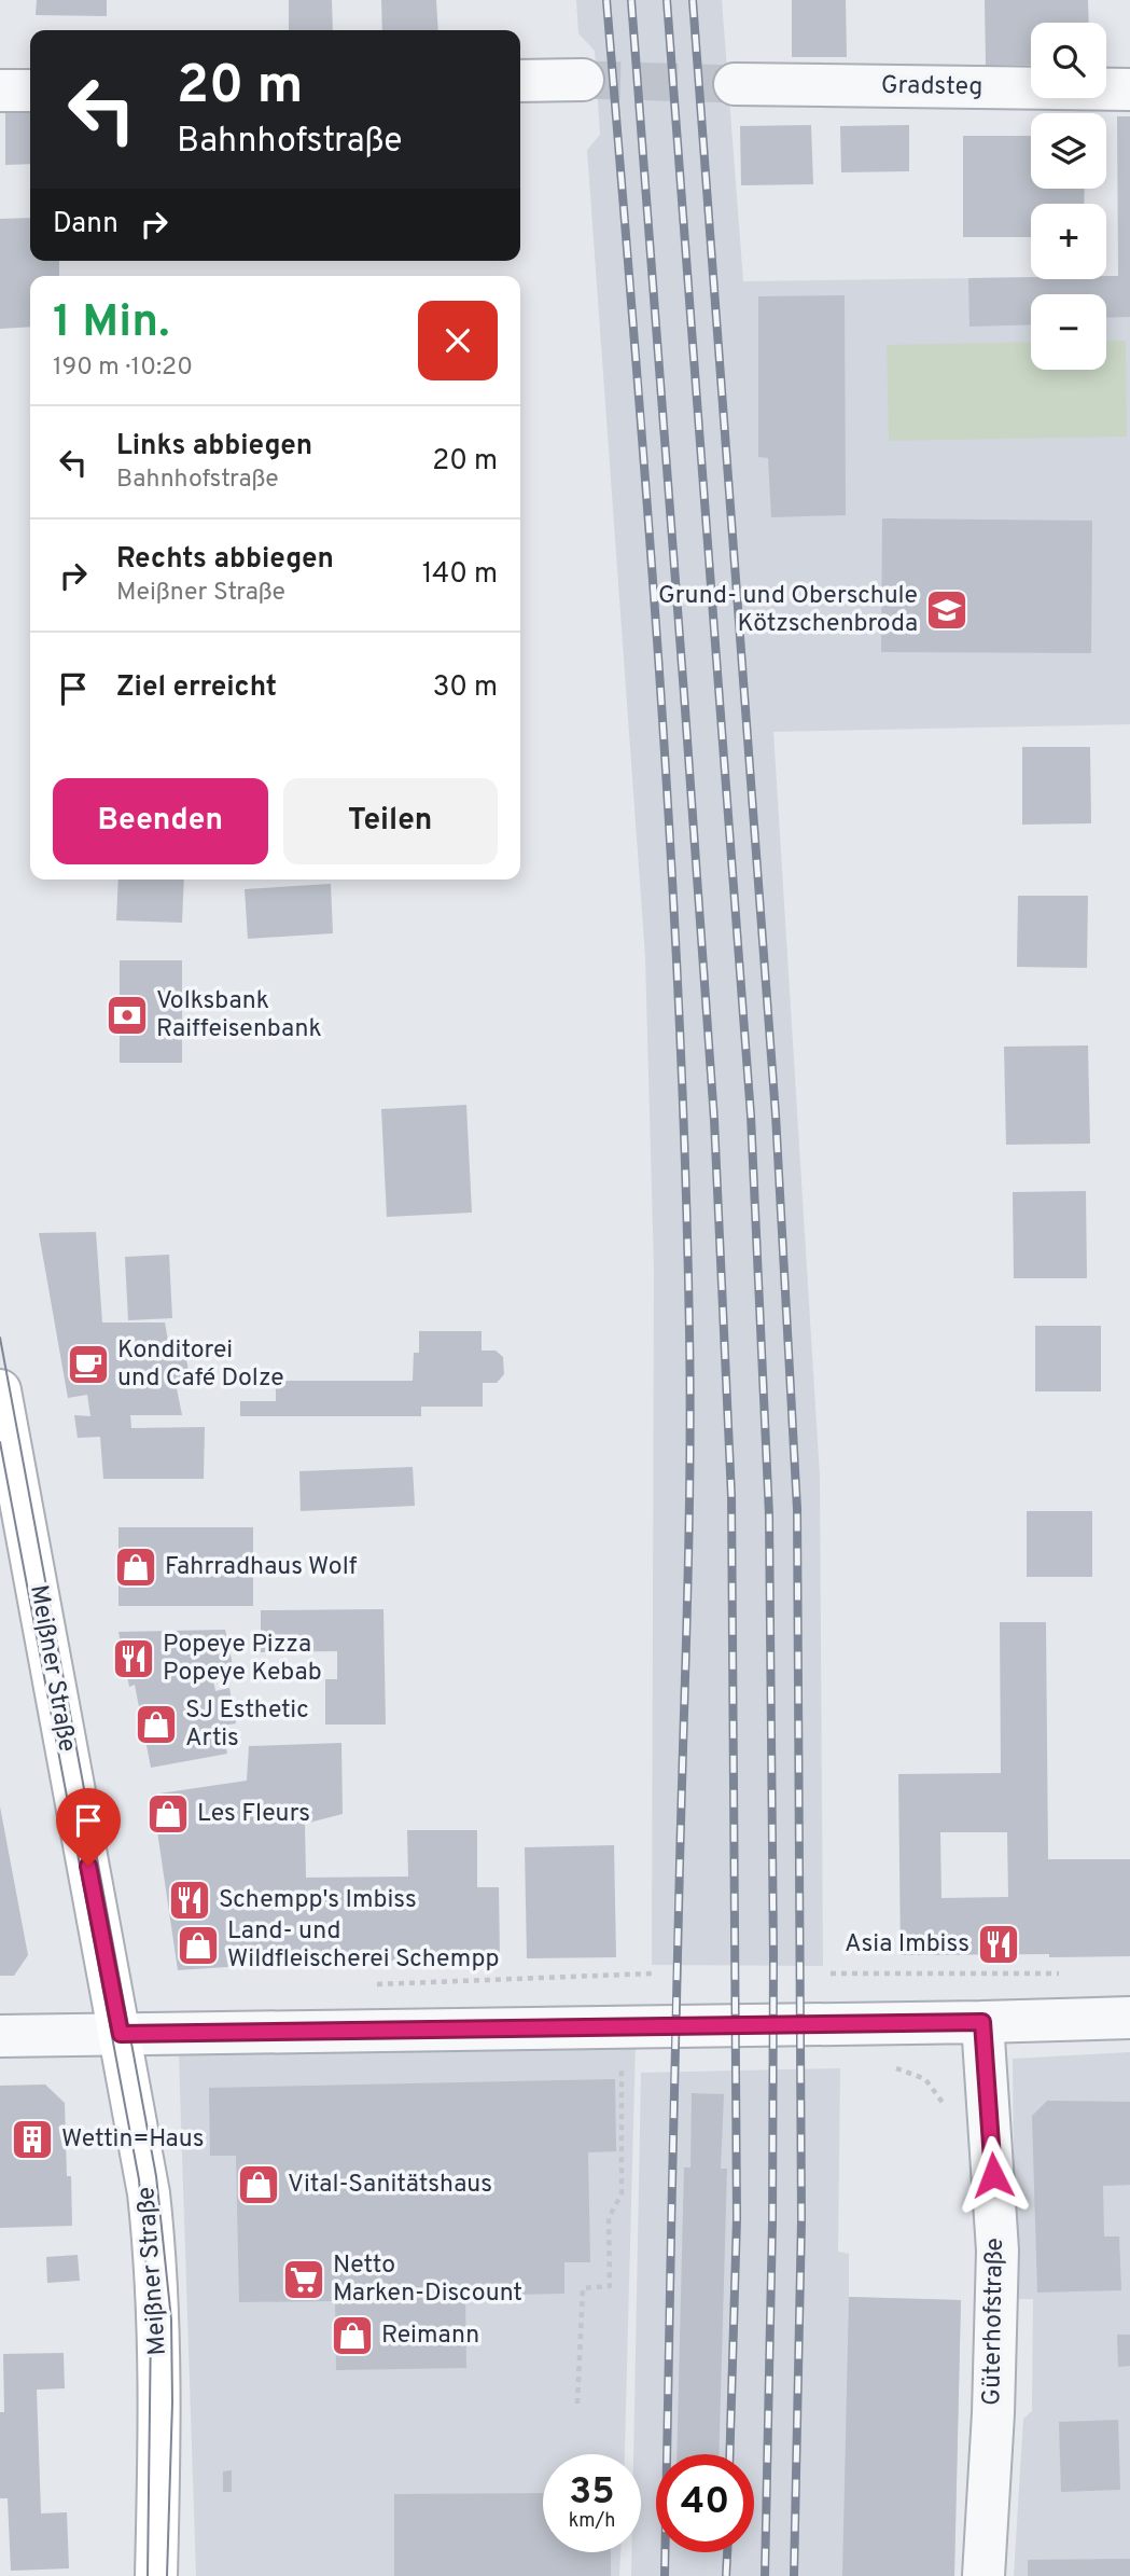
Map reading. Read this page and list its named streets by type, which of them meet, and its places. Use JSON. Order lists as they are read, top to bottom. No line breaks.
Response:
{"streets":{"main road":["Meißner Straße"],"street":["Gradsteg","Güterhofstraße"]},"places":{"school or university":["Grund- und Oberschule Kötzschenbroda"],"bank":["Volksbank Raiffeisenbank"],"cafe":["Konditorei und Café Dolze"],"shop":["Fahrradhaus Wolf","SJ Esthetic Artis","Les Fleurs","Land- und Wildfleischerei Schempp","Vital-Sanitätshaus","Reimann"],"restaurant":["Popeye Pizza Popeye Kebab","Schempp's Imbiss","Asia Imbiss"],"building":["Wettin=Haus"],"supermarket":["Netto Marken-Discount"]},"page":{"map_buttons":["+","−"],"turn":["20 m","Bahnhofstraße"],"then":"Dann","heading":["1 Min.","190 m · 10:20"],"list":[{"name":"Links abbiegen","note":"Bahnhofstraße","value":"20 m"},{"name":"Rechts abbiegen","note":"Meißner Straße","value":"140 m"},{"name":"Ziel erreicht","value":"30 m"}],"buttons":["Beenden","Teilen"],"speed":"35 km/h","limit":"40"}}
